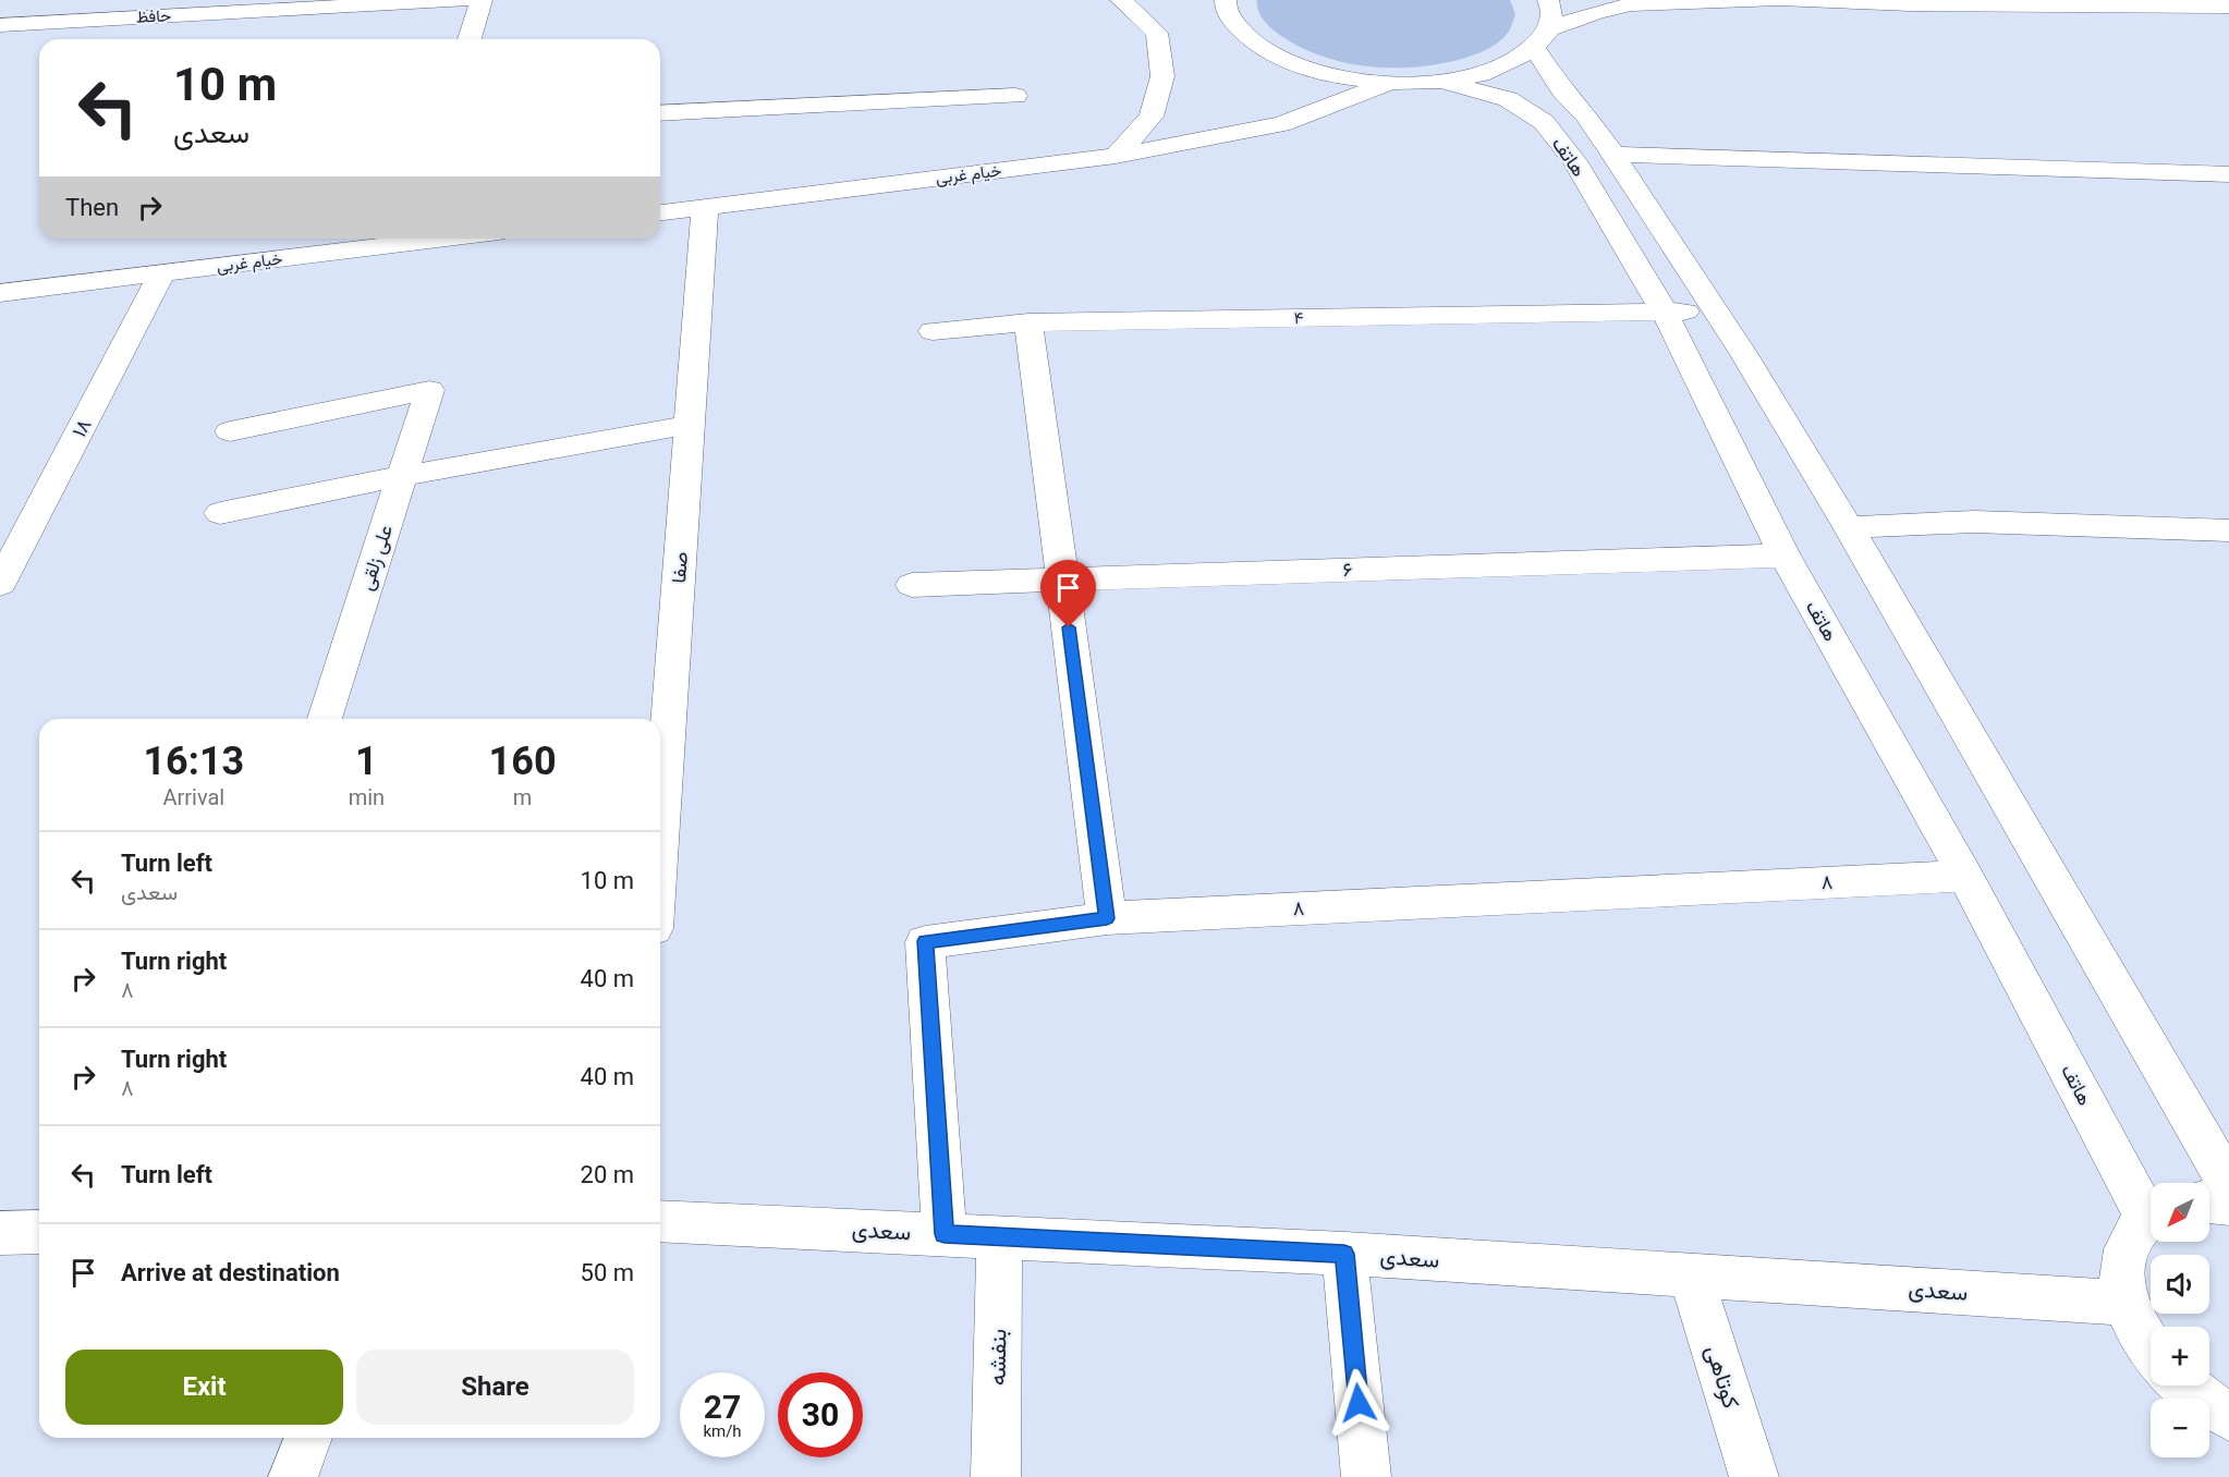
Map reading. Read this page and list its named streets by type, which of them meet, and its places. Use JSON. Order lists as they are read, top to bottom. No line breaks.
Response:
{"streets":{"street":["حافظ","هاتف","خیام غربی","۴","۱۸","علی زلقی","صفا","۶","۸","سعدی","بنفشه","کوتاهی"]},"crossings":[["هاتف","۴"],["هاتف","۶"],["هاتف","۸"],["خیام غربی","۱۸"],["خیام غربی","صفا"],["۸","سعدی"],["سعدی","بنفشه"],["سعدی","کوتاهی"]],"north":"bottom left","page":{"turn":["10 m","سعدی"],"then":"Then","eta":["16:13","Arrival","1","min","160","m"],"list":[{"name":"Turn left","note":"سعدی","value":"10 m"},{"name":"Turn right","note":"۸","value":"40 m"},{"name":"Turn right","note":"۸","value":"40 m"},{"name":"Turn left","value":"20 m"},{"name":"Arrive at destination","value":"50 m"}],"map_buttons":["+","−"],"buttons":["Exit","Share"],"speed":"27 km/h","limit":"30"}}
